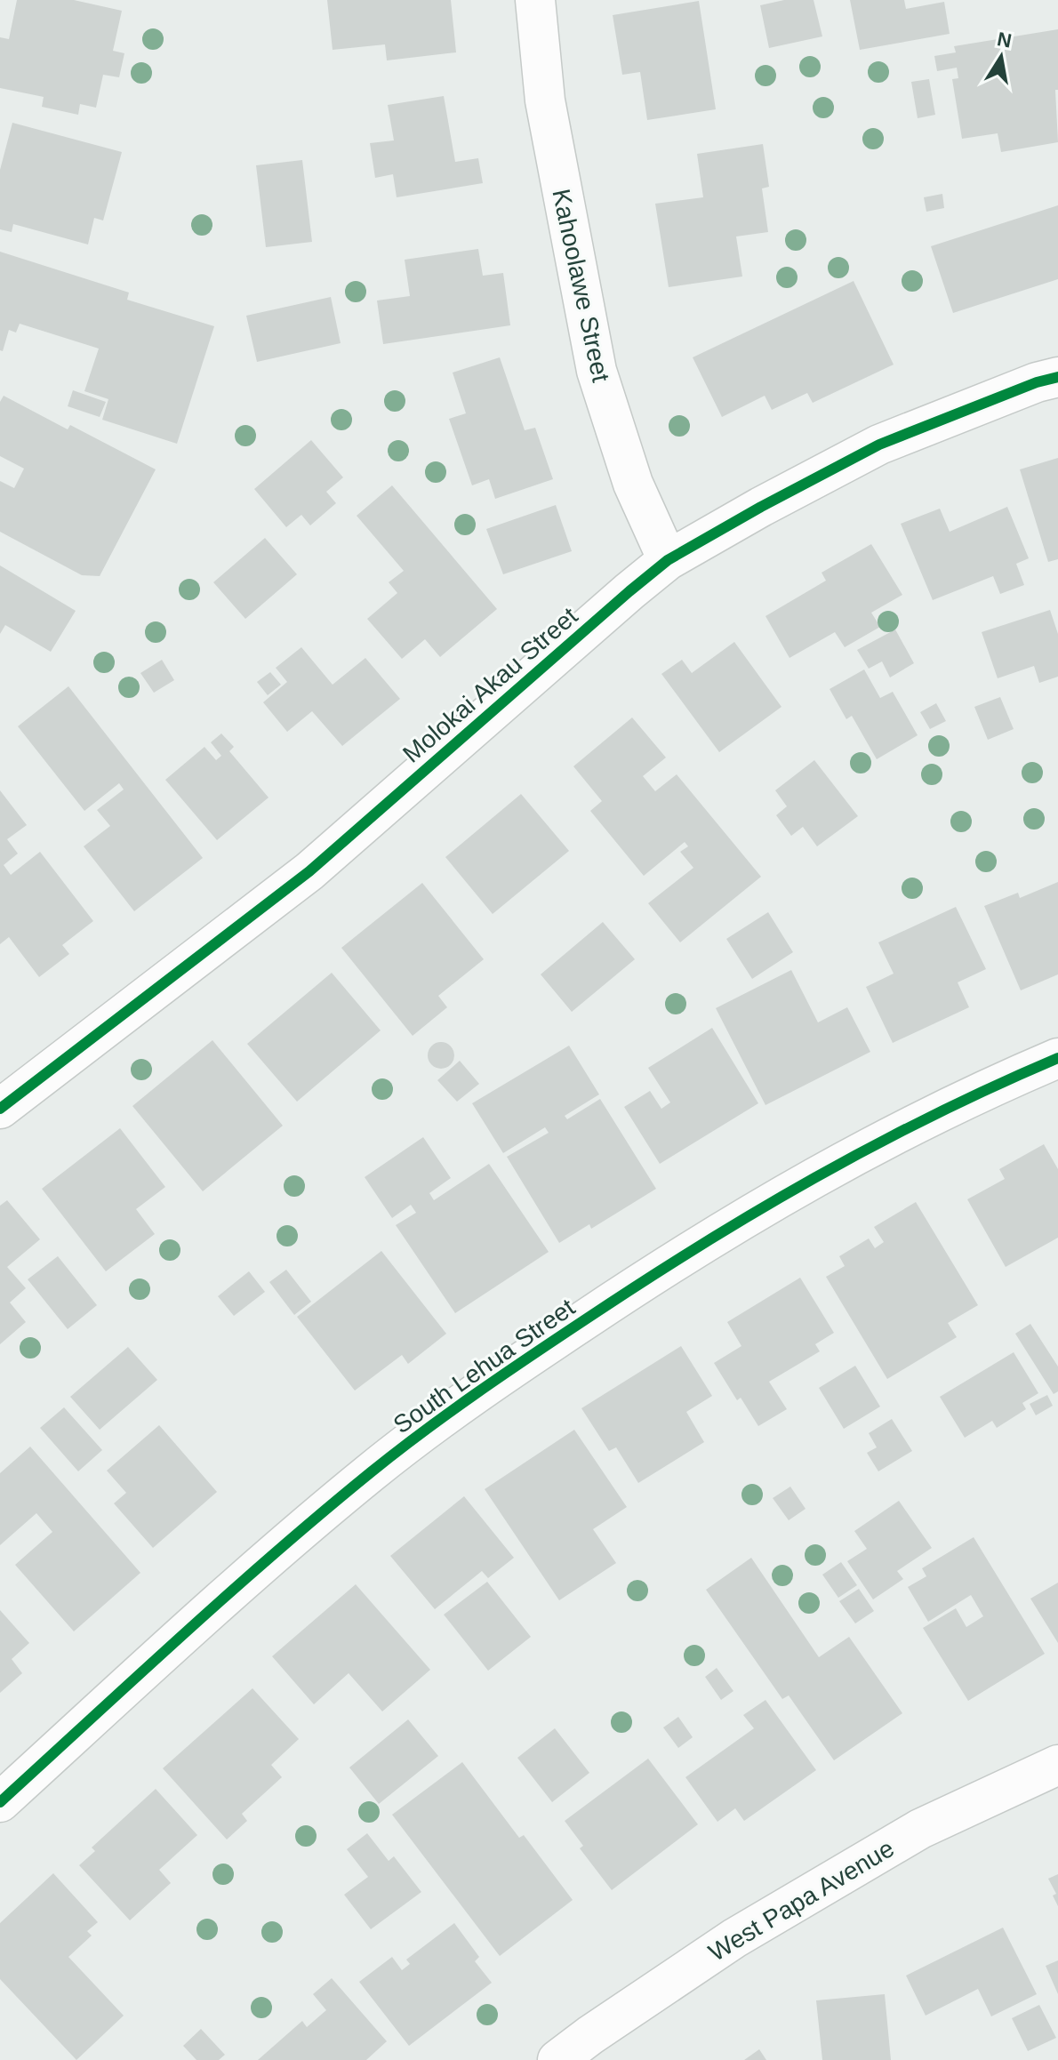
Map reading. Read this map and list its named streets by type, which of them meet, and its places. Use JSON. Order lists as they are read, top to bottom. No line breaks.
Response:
{"streets":{"street":["Kahoolawe Street","Molokai Akau Street","South Lehua Street","West Papa Avenue"]},"crossings":[["Kahoolawe Street","Molokai Akau Street"]],"north":"top"}
